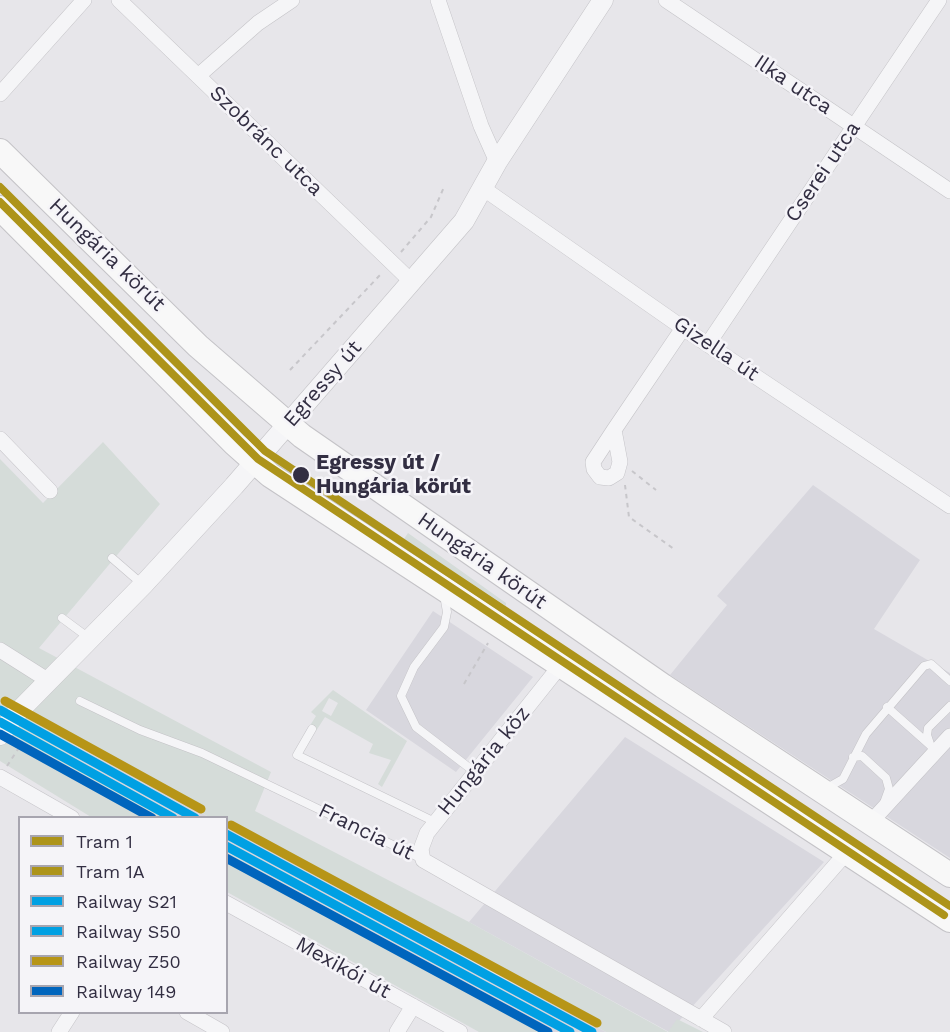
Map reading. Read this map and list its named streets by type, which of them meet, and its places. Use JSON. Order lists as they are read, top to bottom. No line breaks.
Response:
{"streets":{"main road":["Hungária körút"],"street":["Ilka utca","Szobránc utca","Cserei utca","Gizella út","Egressy út","Hungária köz","Francia út","Mexikói út"]},"crossings":[["Ilka utca","Cserei utca"],["Szobránc utca","Egressy út"],["Cserei utca","Gizella út"],["Hungária körút","Egressy út"],["Hungária körút","Hungária köz"],["Gizella út","Egressy út"],["Hungária köz","Francia út"]],"places":["Egressy út / Hungária körút"],"lines":["tram line 1","tram line 1A","rail line Z50","rail line S21","rail line S50","rail line 149"],"legend":["Tram 1","Tram 1A","Railway S21","Railway S50","Railway Z50","Railway 149"]}
